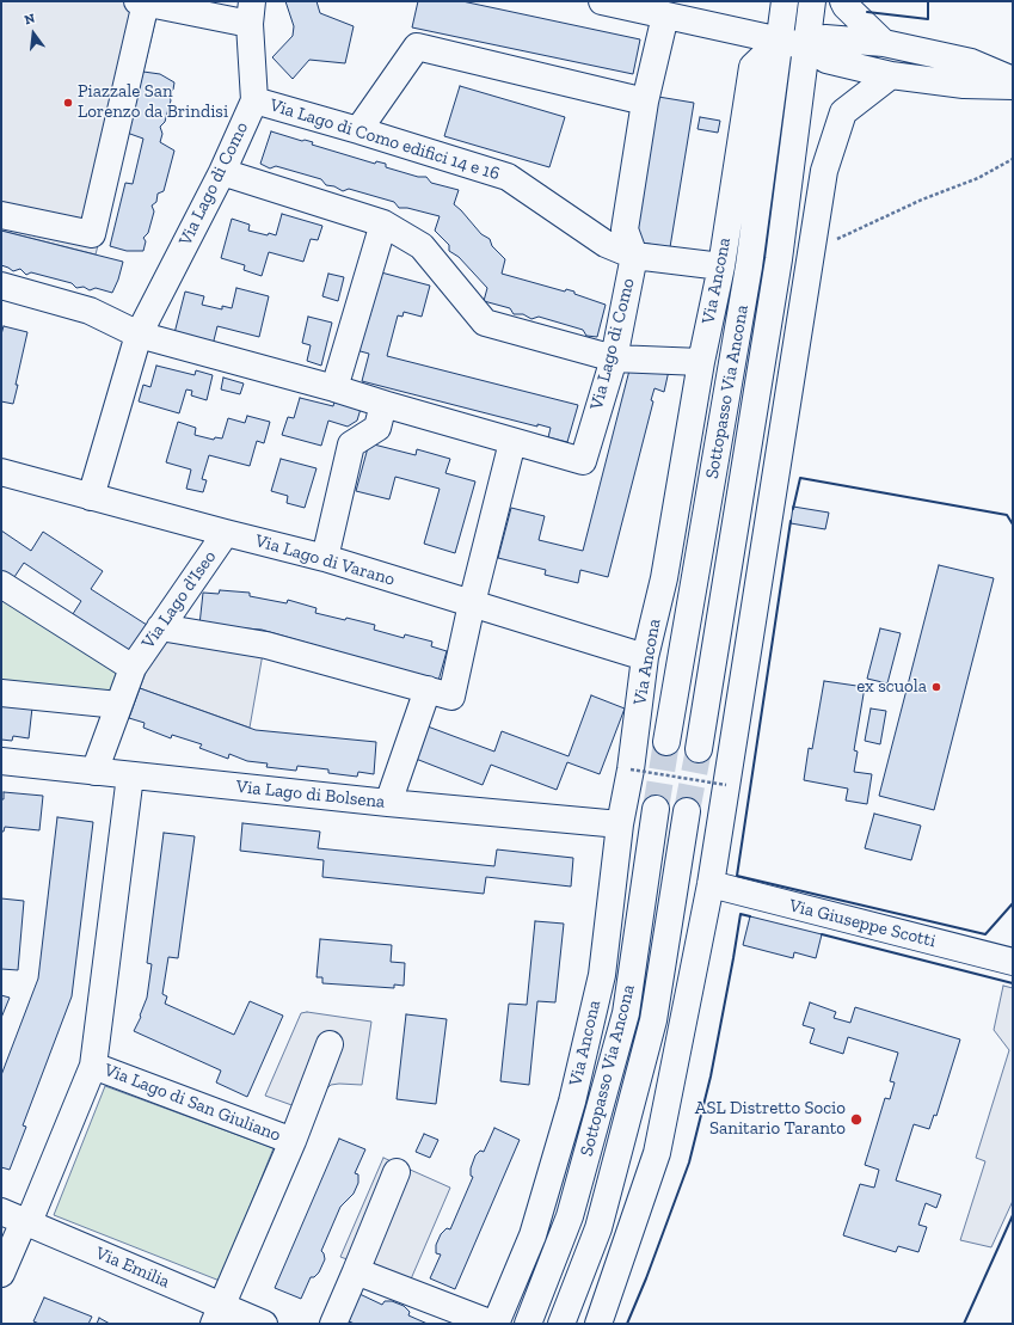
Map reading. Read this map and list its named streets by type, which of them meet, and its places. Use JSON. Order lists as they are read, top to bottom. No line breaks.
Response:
{"streets":{"street":["Via Lago di Como edifici 14 e 16","Via Lago di Como","Via Ancona","Sottopasso Via Ancona","Via Lago di Varano","Via Lago d'Iseo","Via Lago di Bolsena","Via Giuseppe Scotti","Via Lago di San Giuliano","Via Emilia"]},"crossings":[["Via Lago di Como edifici 14 e 16","Via Lago di Como"],["Via Lago di Como edifici 14 e 16","Via Ancona"],["Via Lago di Como","Via Lago di Varano"],["Via Ancona","Sottopasso Via Ancona"],["Via Ancona","Via Lago di Varano"],["Via Ancona","Via Lago di Bolsena"],["Via Lago di Varano","Via Lago d'Iseo"],["Via Lago d'Iseo","Via Lago di Bolsena"],["Via Lago di Bolsena","Via Lago di San Giuliano"],["Via Lago di San Giuliano","Via Emilia"]],"places":["Piazzale San Lorenzo da Brindisi","ex scuola","ASL Distretto Socio Sanitario Taranto"],"north":"top"}
